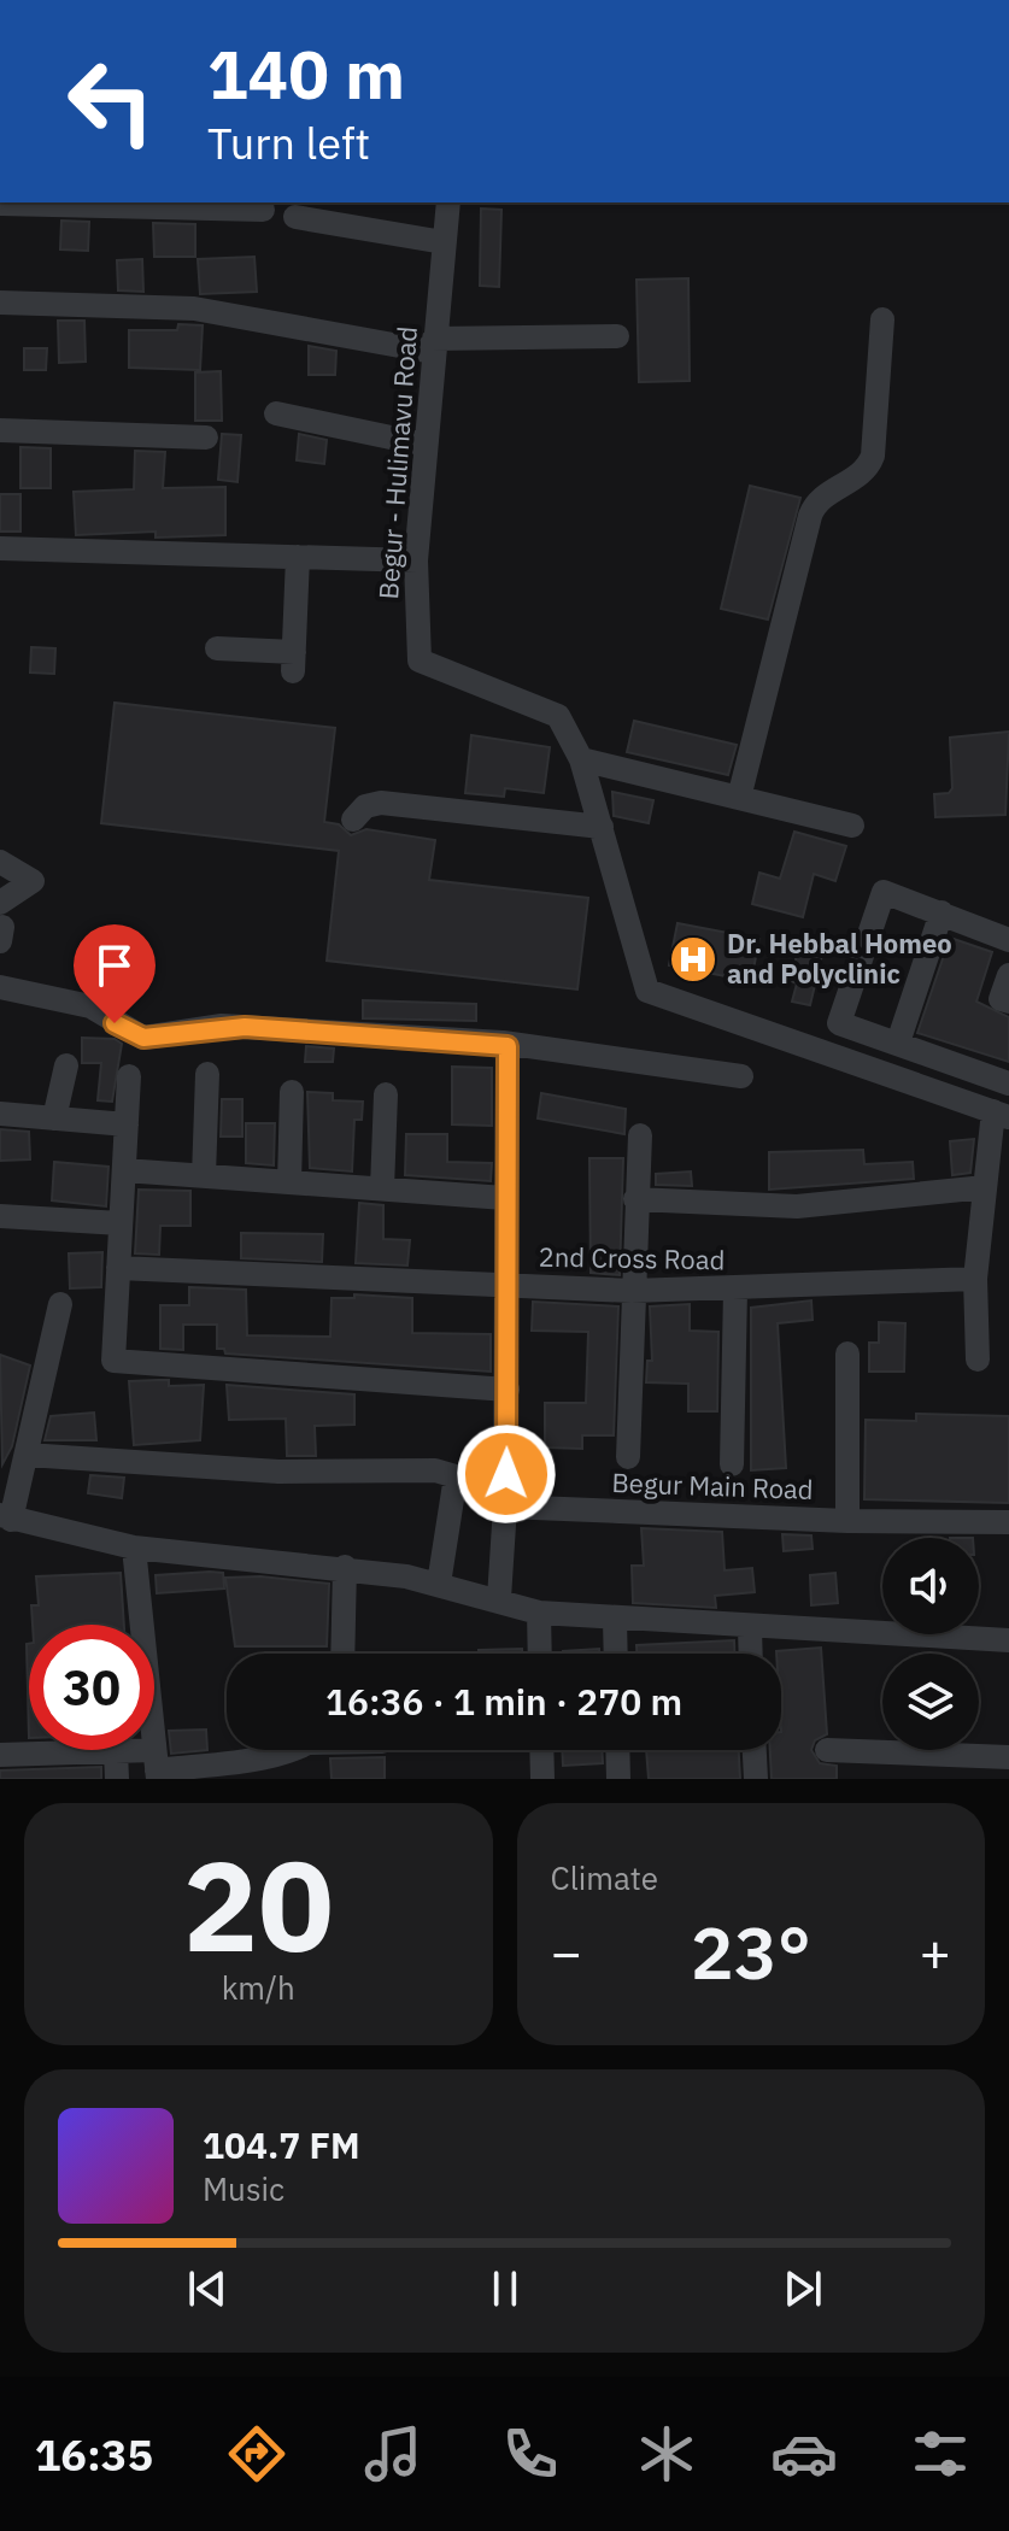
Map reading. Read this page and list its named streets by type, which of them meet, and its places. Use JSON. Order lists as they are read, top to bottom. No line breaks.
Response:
{"streets":{"street":["Begur - Hulimavu Road","2nd Cross Road","Begur Main Road"]},"places":{"hospital":["Dr. Hebbal Homeo and Polyclinic"]},"page":{"turn":["140 m","Turn left"],"limit":"30","trip":"16:36 · 1 min · 270 m","tile":[["20","km/h"],"Climate"],"heat":["−","23°","+"],"song":["104.7 FM","Music"],"tabs":"16:35"}}
